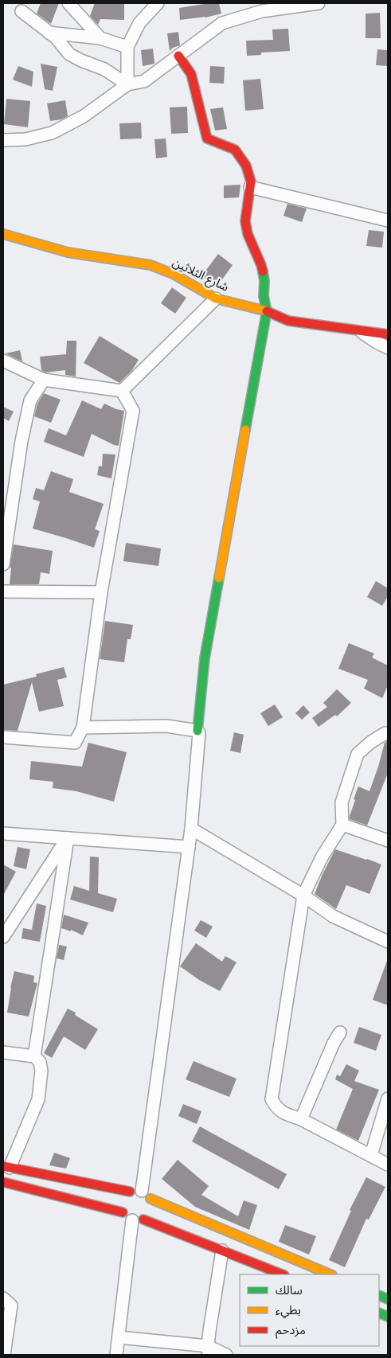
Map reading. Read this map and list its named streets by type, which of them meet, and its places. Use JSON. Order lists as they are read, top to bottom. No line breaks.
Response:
{"streets":{"street":["شارع الثلاثين"]},"legend":["سالك","بطيء","مزدحم"]}
